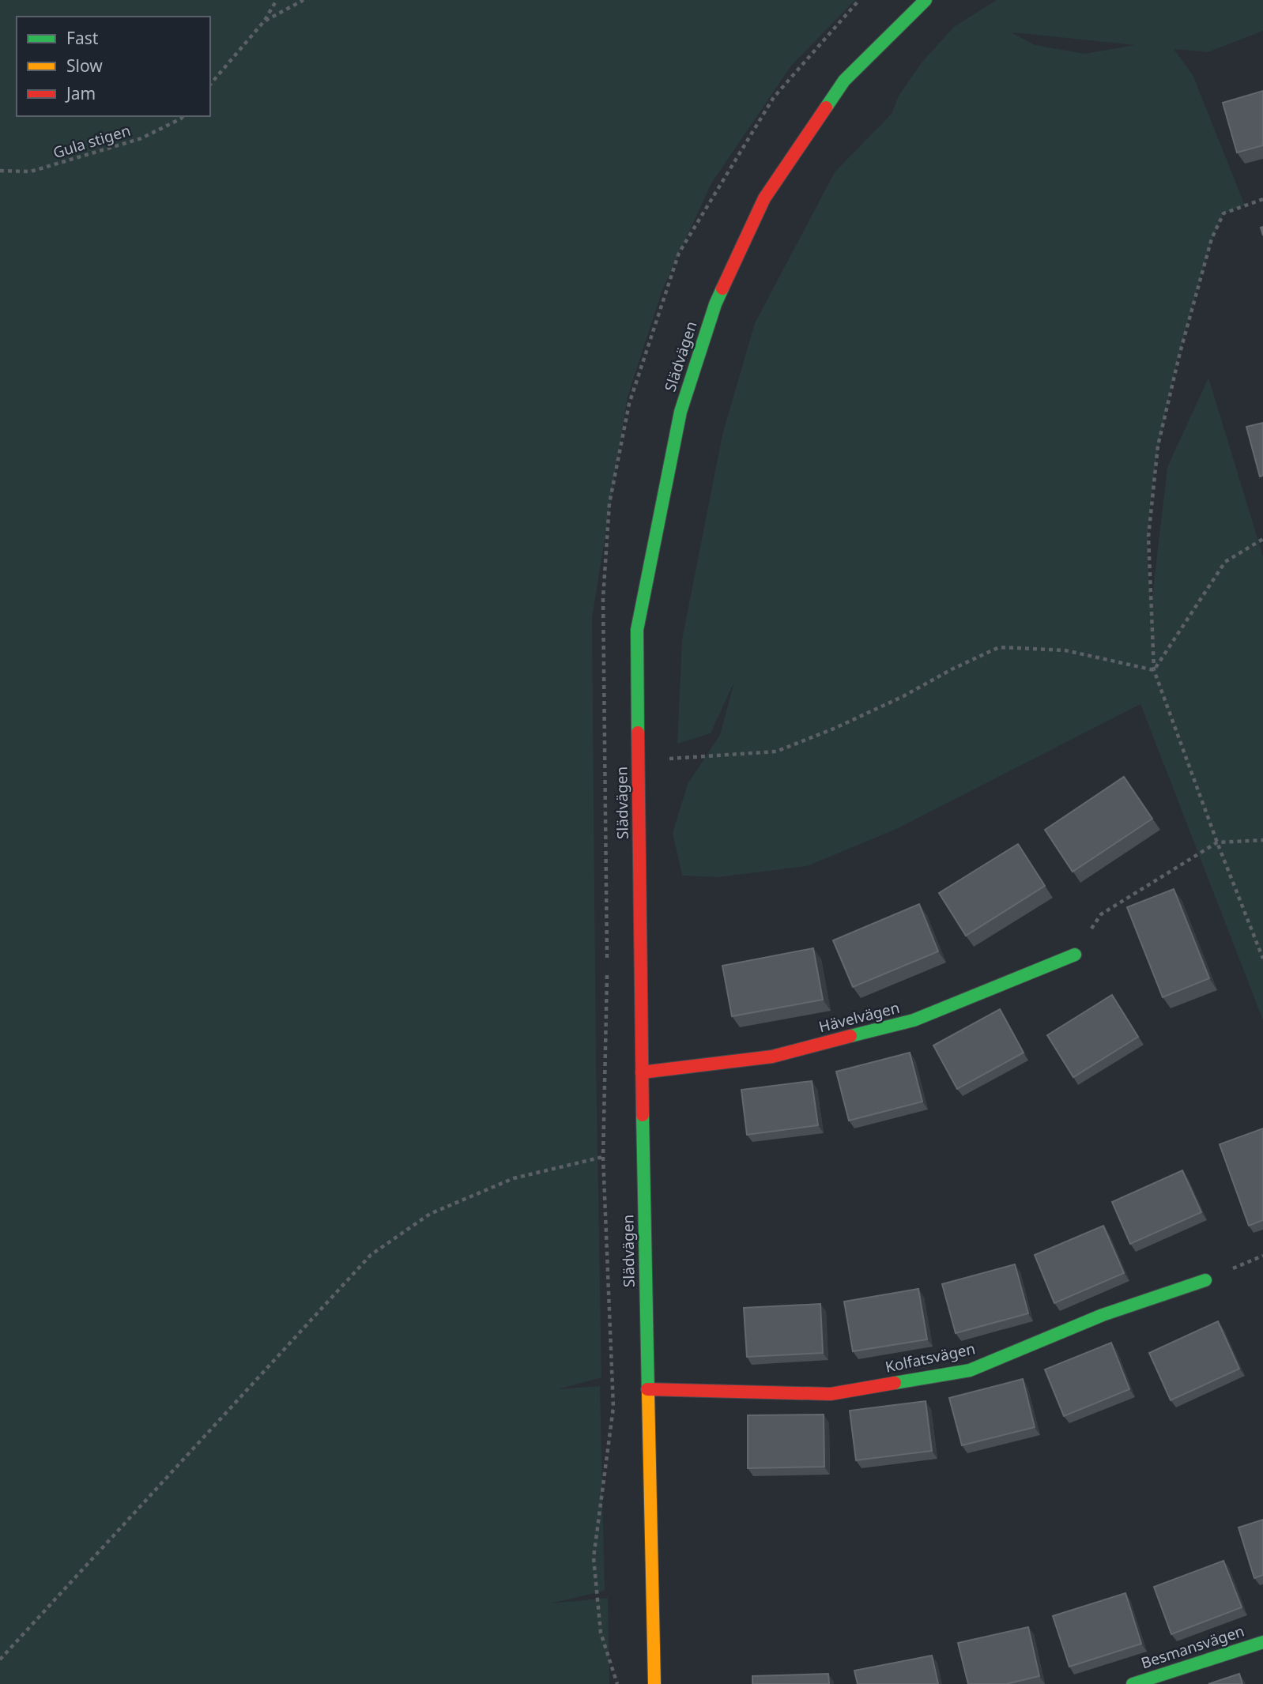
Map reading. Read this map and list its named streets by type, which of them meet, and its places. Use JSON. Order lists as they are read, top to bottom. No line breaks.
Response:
{"streets":{"street":["Slädvägen","Hävelvägen","Kolfatsvägen","Besmansvägen"],"path":["Gula stigen"]},"crossings":[["Slädvägen","Hävelvägen"],["Slädvägen","Kolfatsvägen"]],"legend":["Fast","Slow","Jam"]}
